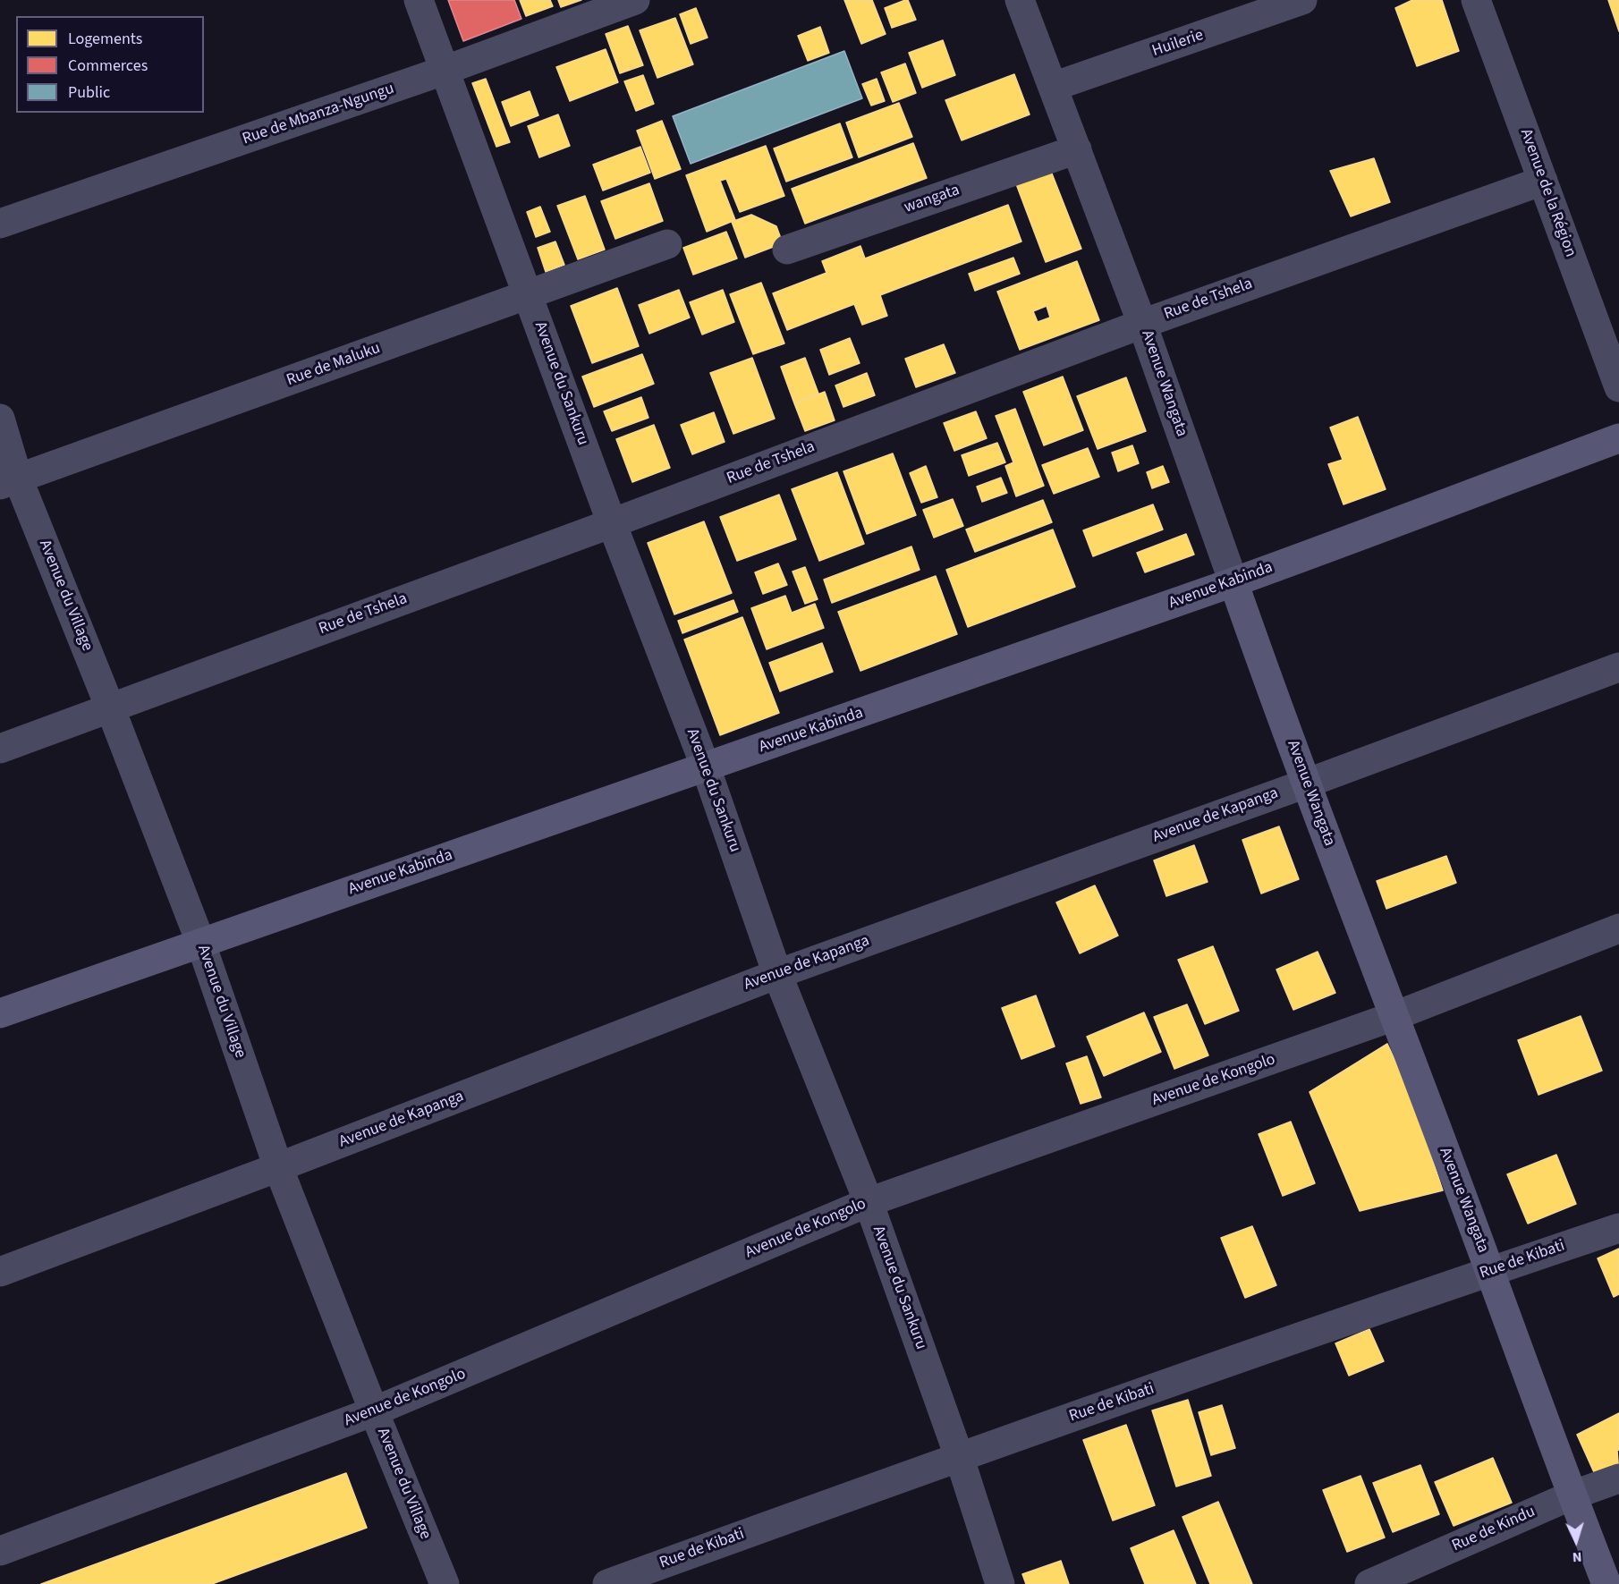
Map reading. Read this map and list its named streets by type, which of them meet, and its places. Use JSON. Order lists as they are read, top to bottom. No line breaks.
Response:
{"streets":{"street":["Huilerie","Rue de Mbanza-Ngungu","Avenue de la Région","wangata","Rue de Tshela","Rue de Maluku","Avenue du Sankuru","Avenue Wangata","Avenue Kabinda","Avenue du Village","Avenue de Kapanga","Avenue de Kongolo","Rue de Kibati","Rue de Kindu"]},"crossings":[["Huilerie","Avenue Wangata"],["Rue de Mbanza-Ngungu","Avenue du Sankuru"],["Avenue de la Région","Rue de Tshela"],["wangata","Avenue Wangata"],["Rue de Tshela","Avenue du Sankuru"],["Rue de Tshela","Avenue Wangata"],["Rue de Tshela","Avenue du Village"],["Rue de Maluku","Avenue du Sankuru"],["Rue de Maluku","Avenue du Village"],["Avenue du Sankuru","Avenue Kabinda"],["Avenue du Sankuru","Avenue de Kapanga"],["Avenue du Sankuru","Avenue de Kongolo"],["Avenue du Sankuru","Rue de Kibati"],["Avenue Wangata","Avenue Kabinda"],["Avenue Wangata","Avenue de Kapanga"],["Avenue Wangata","Avenue de Kongolo"],["Avenue Wangata","Rue de Kibati"],["Avenue Wangata","Rue de Kindu"],["Avenue Kabinda","Avenue du Village"],["Avenue du Village","Avenue de Kapanga"],["Avenue du Village","Avenue de Kongolo"]],"legend":["Logements","Commerces","Public"],"north":"bottom"}
